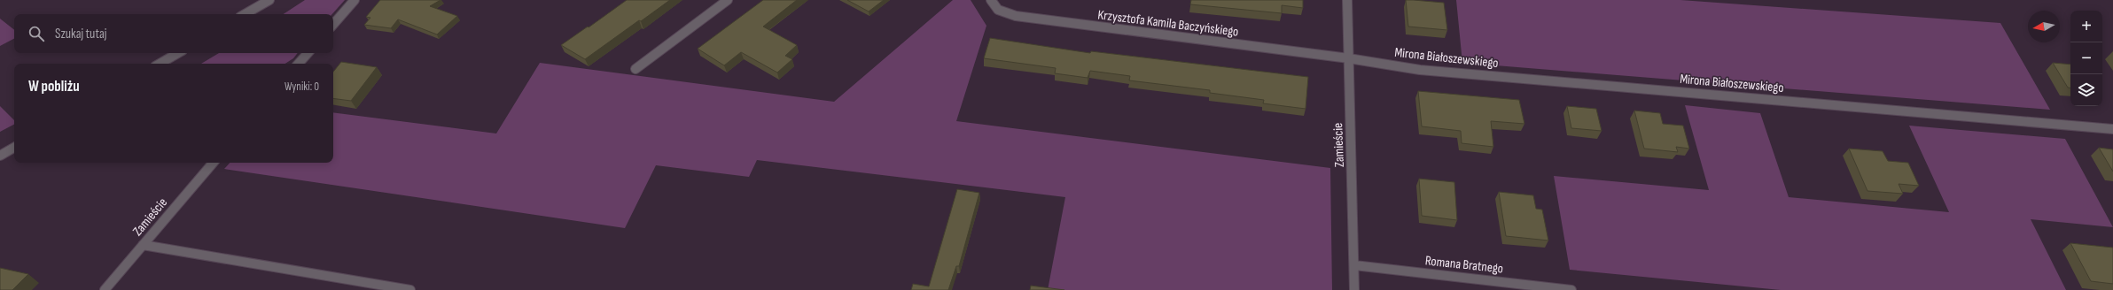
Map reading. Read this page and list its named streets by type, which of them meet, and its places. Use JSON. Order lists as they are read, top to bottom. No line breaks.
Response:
{"streets":{"street":["Krzysztofa Kamila Baczyńskiego","Mirona Białoszewskiego","Zamieście","Romana Bratnego"]},"crossings":[["Krzysztofa Kamila Baczyńskiego","Mirona Białoszewskiego"],["Krzysztofa Kamila Baczyńskiego","Zamieście"],["Mirona Białoszewskiego","Zamieście"],["Zamieście","Romana Bratnego"]],"north":"left","page":{"map_buttons":["+","−"],"search":"Szukaj tutaj","heading":["W pobliżu","Wyniki: 0"]}}
